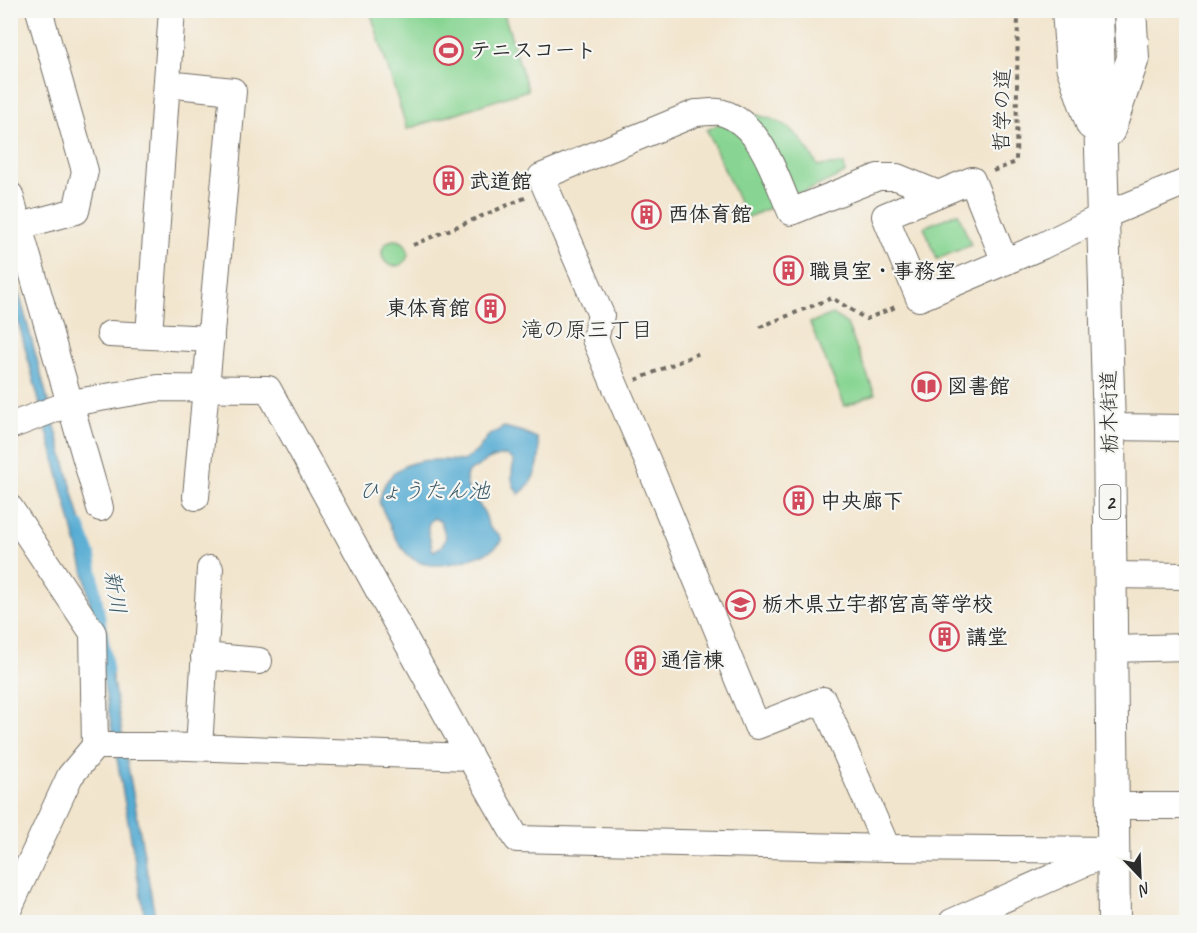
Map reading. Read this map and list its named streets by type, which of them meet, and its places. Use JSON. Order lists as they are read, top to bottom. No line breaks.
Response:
{"streets":{"main road":["栃木街道","2"],"path":["哲学の道"]},"districts":["滝の原三丁目"],"water":["ひょうたん池","新川"],"places":{"sports":["テニスコート"],"building":["武道館","西体育館","職員室・事務室","東体育館","中央廊下","講堂","通信棟"],"library":["図書館"],"school or university":["栃木県立宇都宮高等学校"]},"north":"bottom right"}
